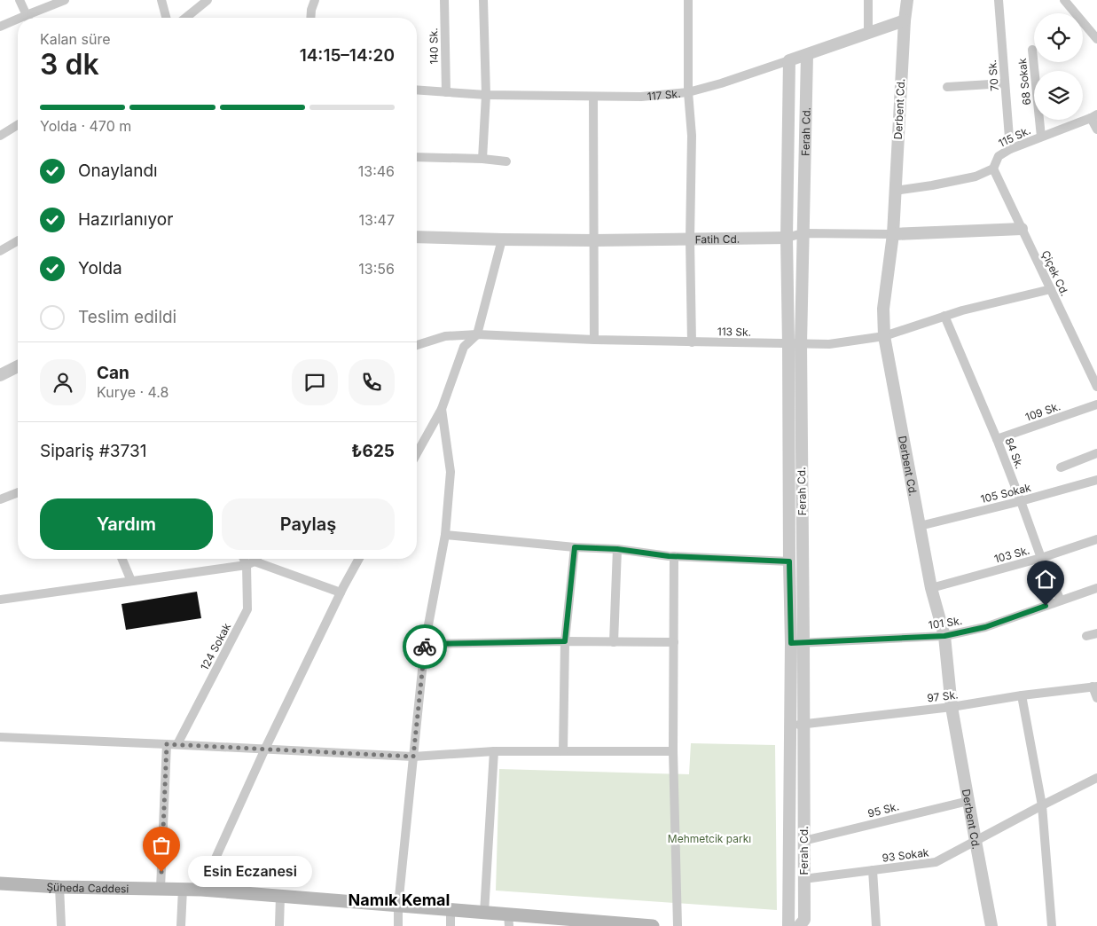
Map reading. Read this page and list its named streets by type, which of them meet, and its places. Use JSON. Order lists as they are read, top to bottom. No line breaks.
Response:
{"streets":{"main road":["Şüheda Caddesi"],"street":["140 Sk.","70 Sk.","68 Sokak","117 Sk.","Derbent Cd.","Ferah Cd.","115 Sk.","Fatih Cd.","Çiçek Cd.","113 Sk.","109 Sk.","84 Sk.","105 Sokak","103 Sk.","101 Sk.","124 Sokak","97 Sk.","95 Sk.","93 Sokak"]},"crossings":[["140 Sk.","117 Sk."],["70 Sk.","115 Sk."],["68 Sokak","115 Sk."],["117 Sk.","Derbent Cd."],["117 Sk.","Ferah Cd."],["Derbent Cd.","Fatih Cd."],["Derbent Cd.","113 Sk."],["Derbent Cd.","105 Sokak"],["Derbent Cd.","103 Sk."],["Derbent Cd.","101 Sk."],["Derbent Cd.","97 Sk."],["Derbent Cd.","95 Sk."],["Derbent Cd.","93 Sokak"],["Ferah Cd.","Fatih Cd."],["Ferah Cd.","113 Sk."],["Ferah Cd.","101 Sk."],["Ferah Cd.","97 Sk."],["Ferah Cd.","95 Sk."],["Ferah Cd.","93 Sokak"],["115 Sk.","Çiçek Cd."],["Fatih Cd.","Çiçek Cd."],["Çiçek Cd.","113 Sk."],["113 Sk.","84 Sk."],["109 Sk.","84 Sk."],["84 Sk.","105 Sokak"],["84 Sk.","103 Sk."],["84 Sk.","101 Sk."]],"districts":["Namık Kemal"],"parks":["Mehmetcik parkı"],"places":["Esin Eczanesi"],"page":{"heading":["3 dk","Kalan süre","14:15–14:20"],"panel":["Can","Kurye · 4.8","Sipariş #3731","₺625"],"bar":"Yolda · 470 m","list":[["Onaylandı","13:46"],["Hazırlanıyor","13:47"],["Yolda","13:56"],"Teslim edildi"],"buttons":["Yardım","Paylaş"],"bubble":"Esin Eczanesi"}}
